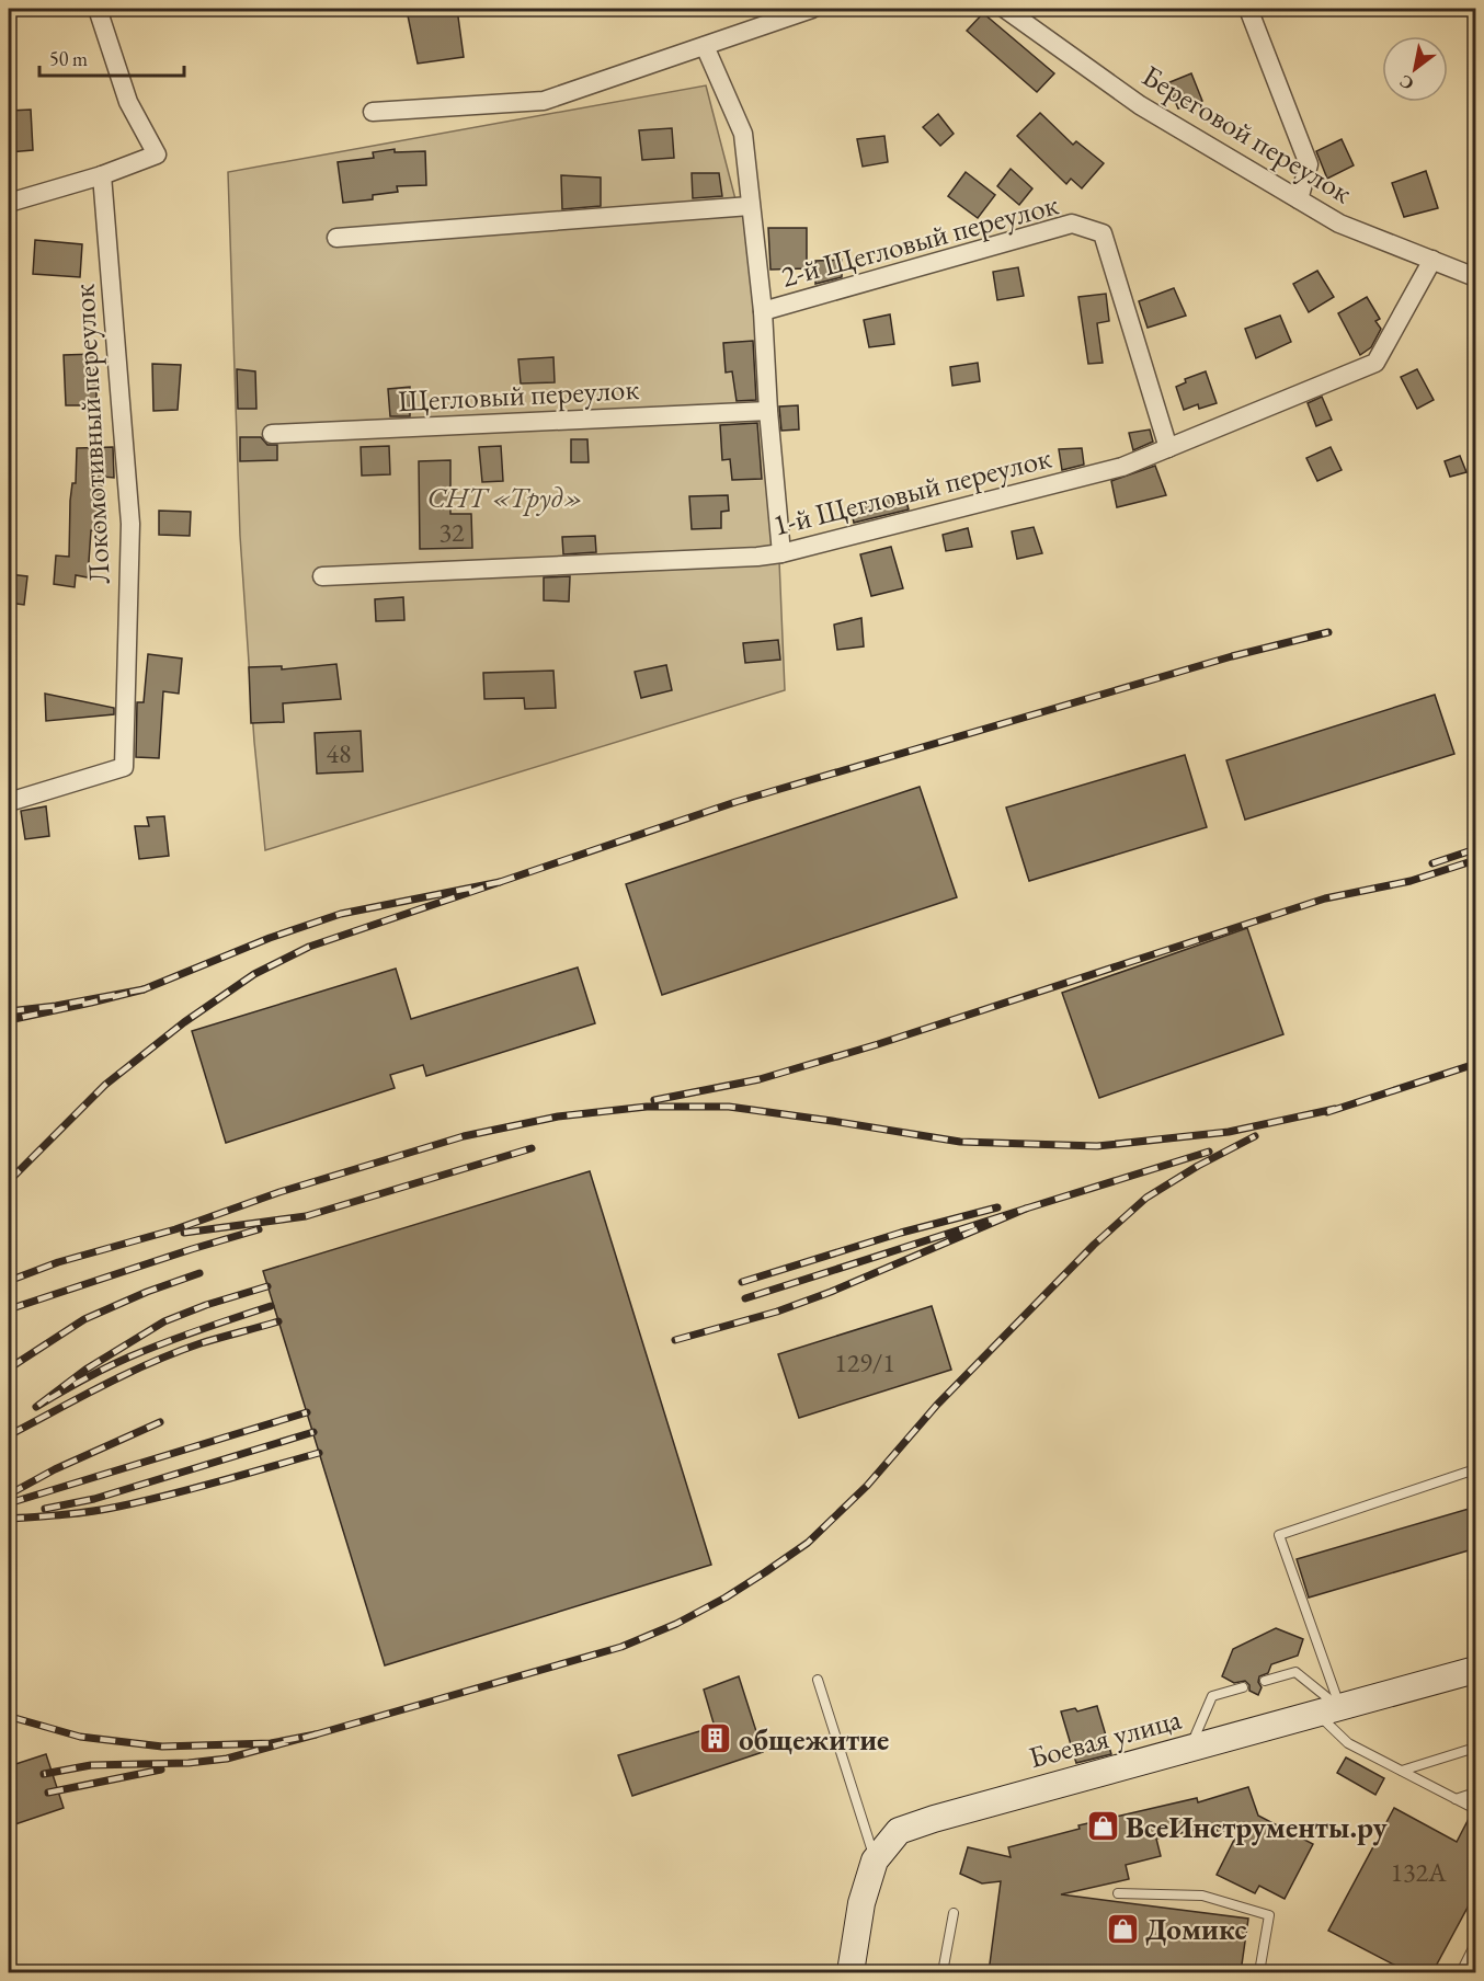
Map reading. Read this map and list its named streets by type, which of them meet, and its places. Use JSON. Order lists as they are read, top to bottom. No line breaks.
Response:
{"streets":{"main road":["Боевая улица"],"street":["Береговой переулок","2-й Щегловый переулок","Щегловый переулок","Локомотивный переулок","1-й Щегловый переулок"]},"crossings":[["Береговой переулок","1-й Щегловый переулок"],["2-й Щегловый переулок","1-й Щегловый переулок"]],"parks":["СНТ «Труд»"],"places":{"building":["общежитие"],"shop":["ВсеИнструменты.ру","Домикс"]},"house_numbers":["32","48","129/1","132А"],"scale_bar":"50 m","north":"bottom left"}
